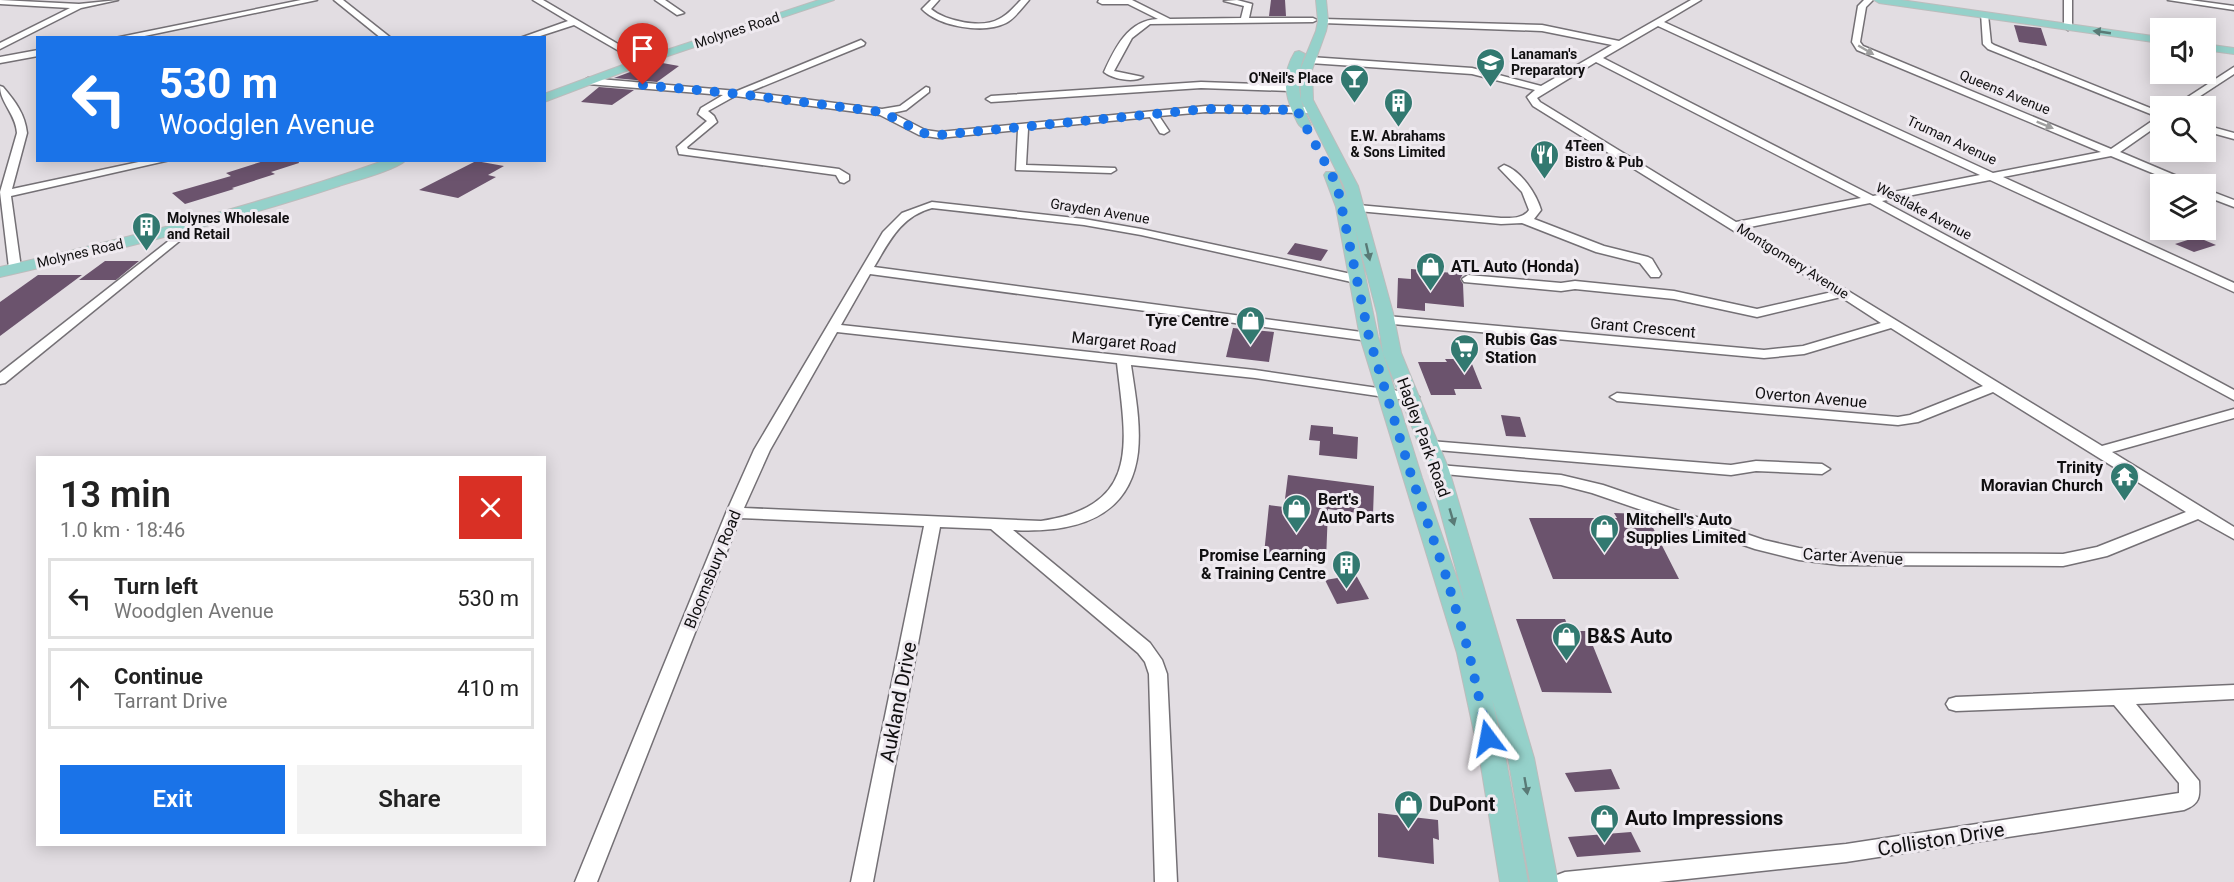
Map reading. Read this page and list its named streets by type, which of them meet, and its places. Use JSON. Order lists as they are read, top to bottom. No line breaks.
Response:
{"streets":{"main road":["Molynes Road","Hagley Park Road"],"street":["Queens Avenue","Truman Avenue","Grayden Avenue","Westlake Avenue","Montgomery Avenue","Grant Crescent","Margaret Road","Overton Avenue","Carter Avenue","Bloomsbury Road","Aukland Drive","Colliston Drive"]},"crossings":[["Grayden Avenue","Hagley Park Road"],["Grayden Avenue","Bloomsbury Road"],["Montgomery Avenue","Grant Crescent"],["Montgomery Avenue","Overton Avenue"],["Montgomery Avenue","Carter Avenue"],["Grant Crescent","Hagley Park Road"],["Margaret Road","Hagley Park Road"],["Margaret Road","Bloomsbury Road"],["Hagley Park Road","Carter Avenue"]],"places":{"school or university":["Lanaman's Preparatory"],"bar":["O'Neil's Place"],"building":["E.W. Abrahams & Sons Limited","Molynes Wholesale and Retail","Promise Learning & Training Centre"],"restaurant":["4Teen Bistro & Pub"],"shop":["ATL Auto (Honda)","Tyre Centre","Bert's Auto Parts","Mitchell's Auto Supplies Limited","B&S Auto","DuPont","Auto Impressions"],"supermarket":["Rubis Gas Station"],"temple":["Trinity Moravian Church"]},"page":{"turn":["530 m","Woodglen Avenue"],"heading":["13 min","1.0 km · 18:46"],"list":[{"name":"Turn left","note":"Woodglen Avenue","value":"530 m"},{"name":"Continue","note":"Tarrant Drive","value":"410 m"}],"buttons":["Exit","Share"]}}
